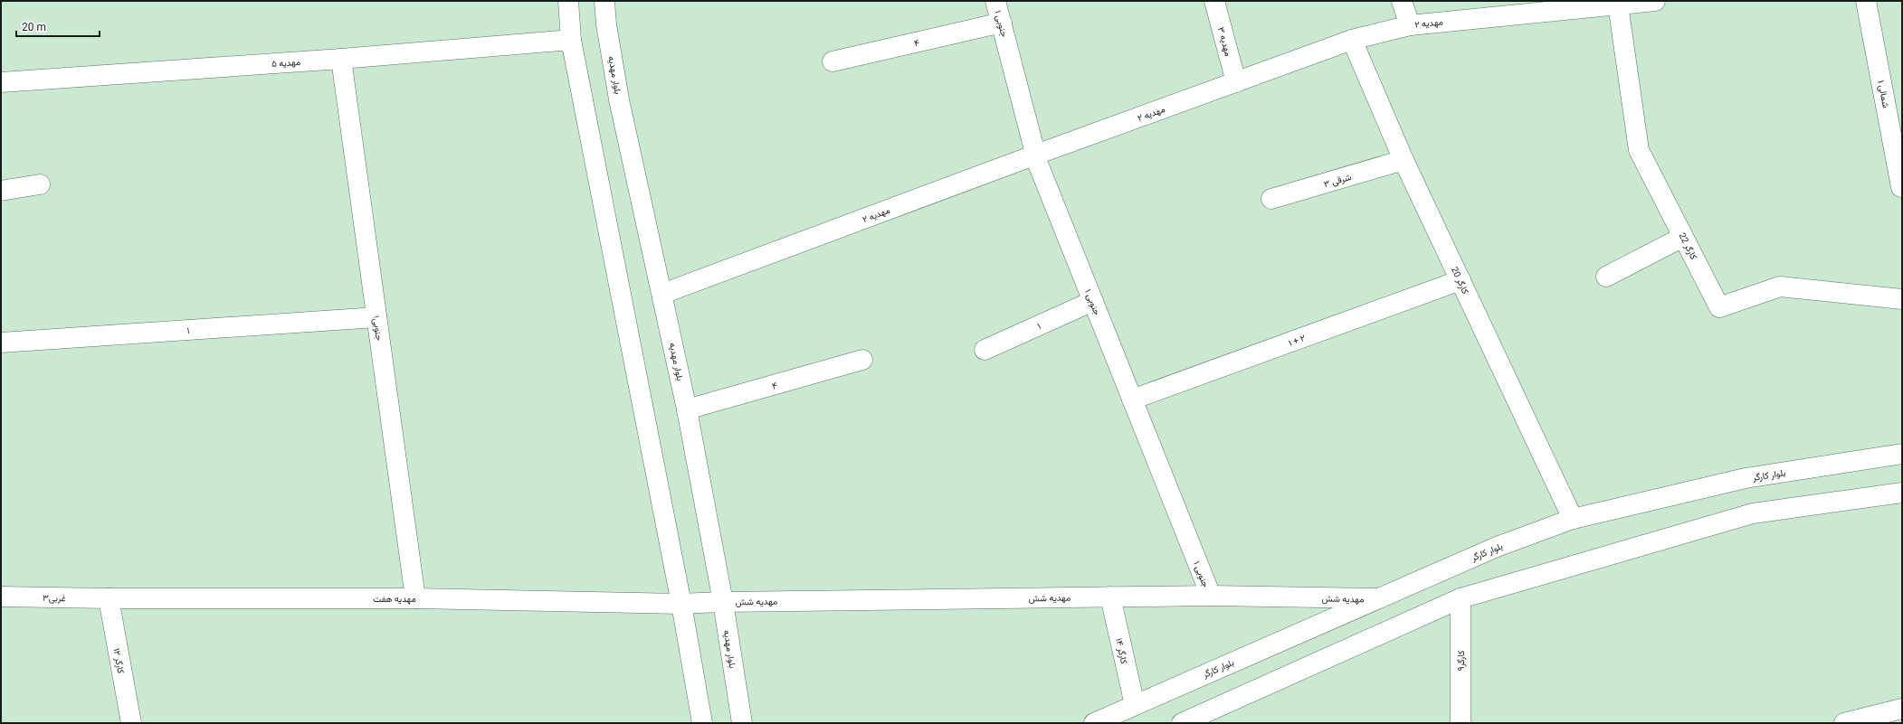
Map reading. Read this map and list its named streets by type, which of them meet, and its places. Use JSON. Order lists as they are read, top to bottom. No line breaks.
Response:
{"streets":{"street":["مهدیه ۲","۱ جنوبی","مهدیه ۳","۴","مهدیه ۵","بلوار مهدیه","۱ شمالی","۳ شرقی","کارگر 22","کارگر 20","۱","جنوبی۱","۱ + ۲","بلوار کارگر","غربی۳","مهدیه شش","مهدیه هفت","کارگر ۱۴","کارگر ۱۲","کارگر۹"]},"crossings":[["مهدیه ۲","۱ جنوبی"],["مهدیه ۲","مهدیه ۳"],["مهدیه ۲","بلوار مهدیه"],["مهدیه ۲","کارگر 22"],["مهدیه ۲","کارگر 20"],["۱ جنوبی","۴"],["۱ جنوبی","۱"],["۱ جنوبی","۱ + ۲"],["۱ جنوبی","مهدیه شش"],["۴","بلوار مهدیه"],["مهدیه ۵","جنوبی۱"],["بلوار مهدیه","مهدیه شش"],["۳ شرقی","کارگر 20"],["کارگر 20","۱ + ۲"],["کارگر 20","بلوار کارگر"],["۱","جنوبی۱"],["جنوبی۱","مهدیه هفت"],["بلوار کارگر","مهدیه شش"],["بلوار کارگر","کارگر ۱۴"],["غربی۳","مهدیه هفت"],["غربی۳","کارگر ۱۲"],["مهدیه شش","مهدیه هفت"],["مهدیه شش","کارگر ۱۴"],["مهدیه هفت","کارگر ۱۲"]],"scale_bar":"20 m"}
